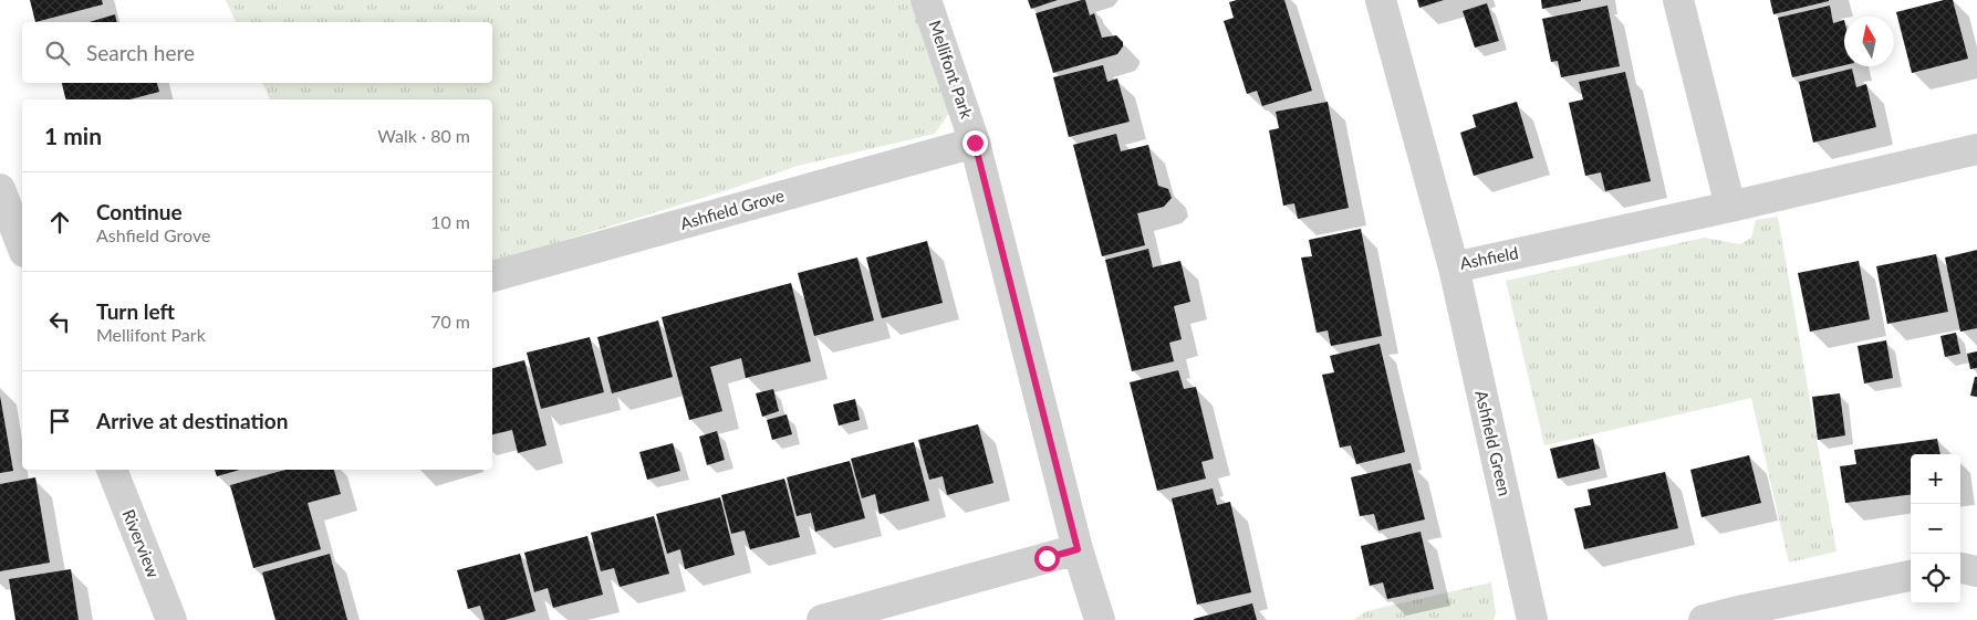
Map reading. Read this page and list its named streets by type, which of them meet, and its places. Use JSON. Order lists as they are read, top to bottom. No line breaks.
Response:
{"streets":{"street":["Mellifont Park","Ashfield Grove","Ashfield","Ashfield Green","Riverview"]},"crossings":[["Mellifont Park","Ashfield Grove"],["Ashfield","Ashfield Green"]],"north":"top","page":{"search":"Search here","heading":["1 min","Walk · 80 m"],"list":[["Continue","Ashfield Grove","10 m"],["Turn left","Mellifont Park","70 m"],"Arrive at destination"],"map_buttons":["+","−"]}}
